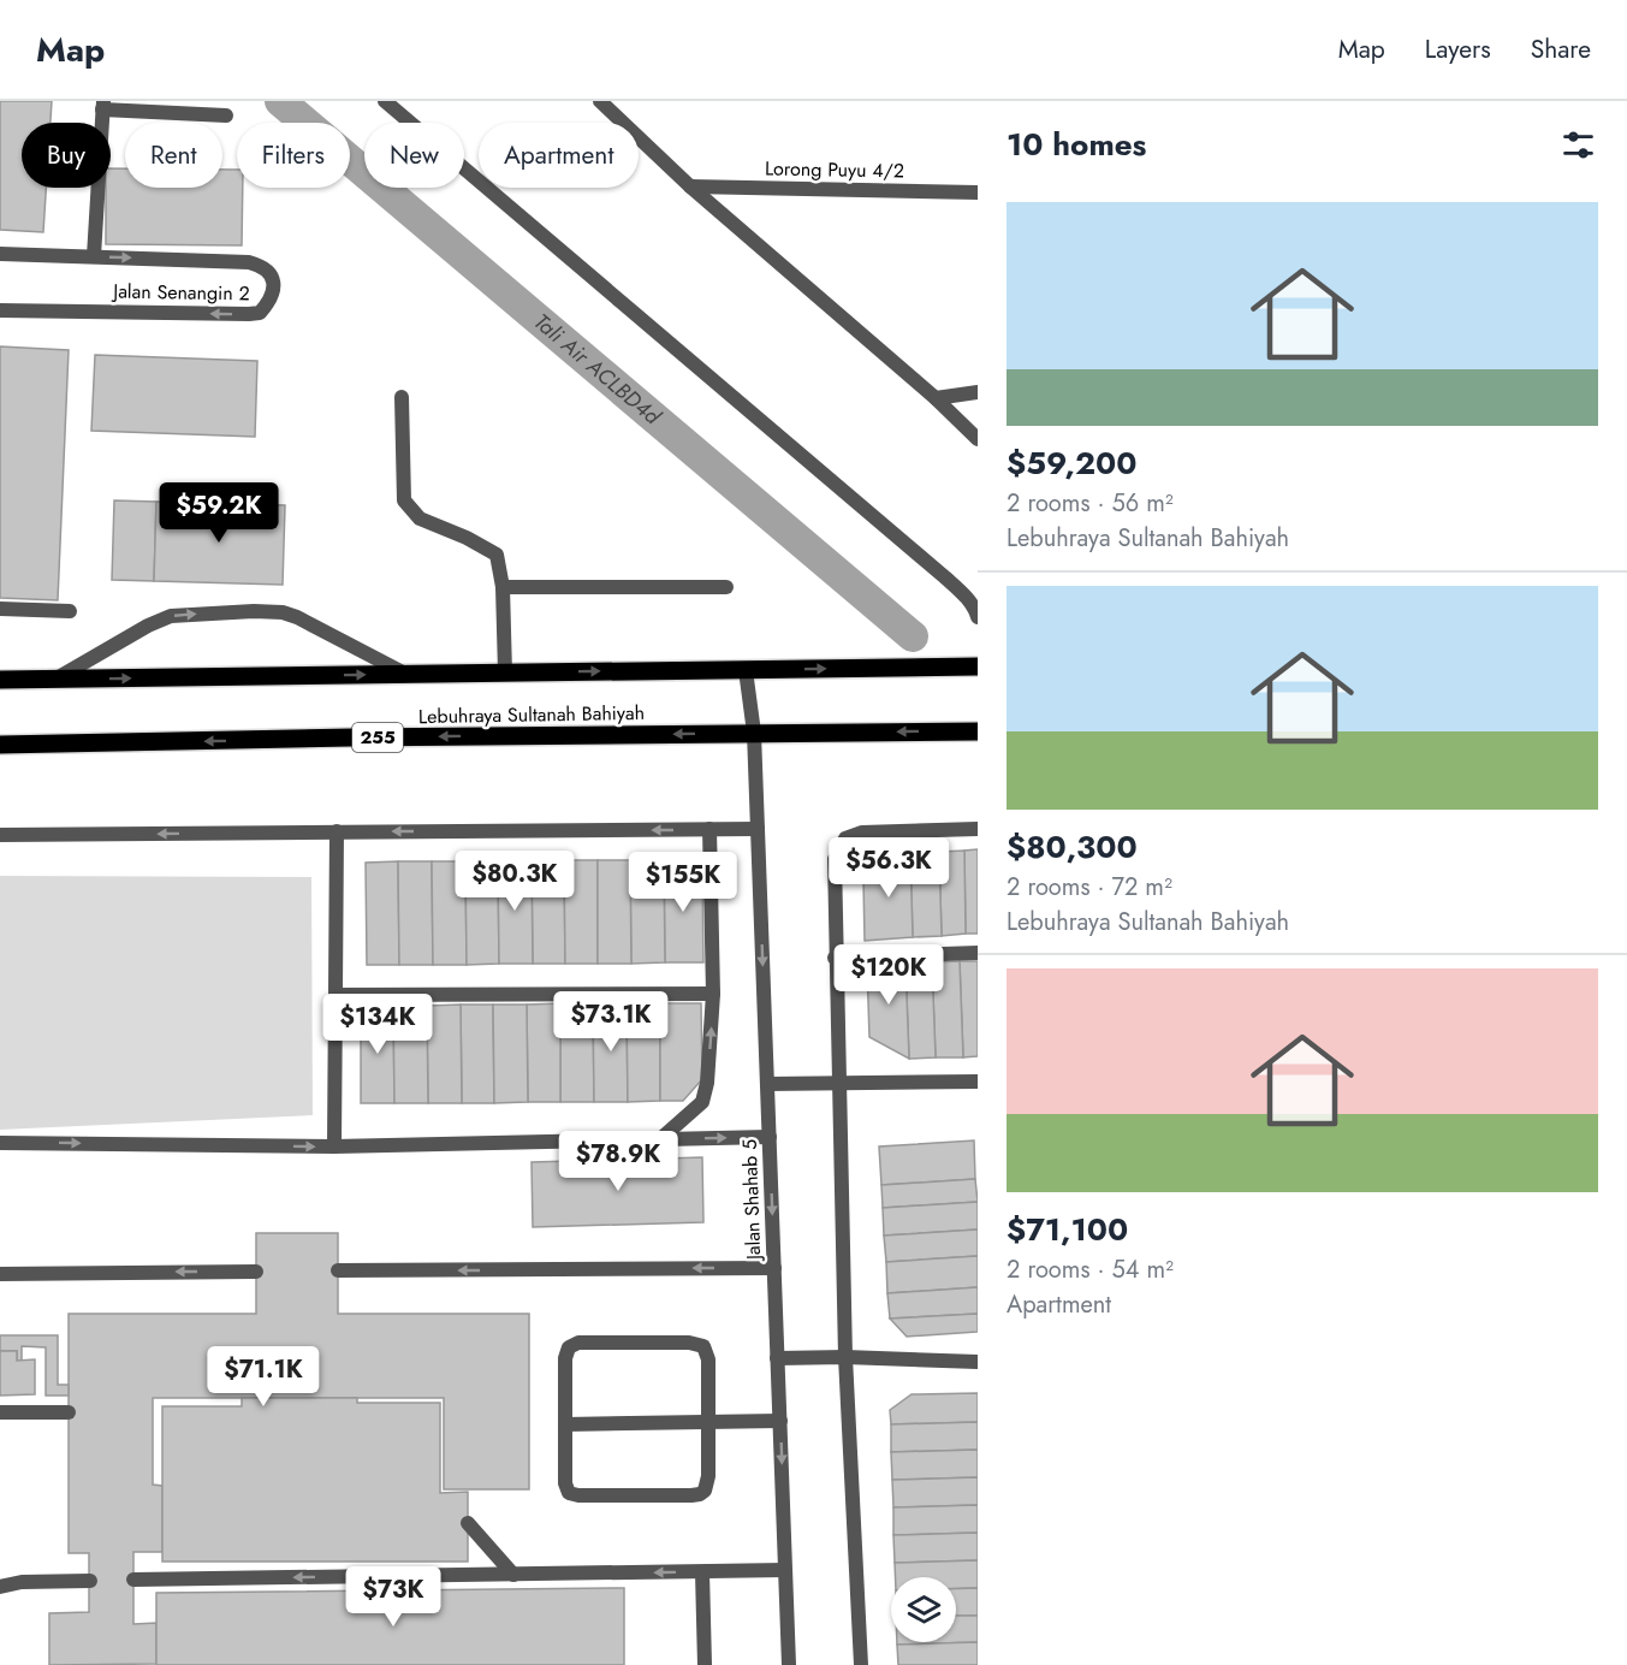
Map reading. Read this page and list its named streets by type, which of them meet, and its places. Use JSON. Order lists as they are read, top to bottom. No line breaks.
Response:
{"streets":{"main road":["Lebuhraya Sultanah Bahiyah","255"],"street":["Lorong Puyu 4/2","Jalan Senangin 2","Jalan Shahab 5"]},"crossings":[["Lebuhraya Sultanah Bahiyah","Jalan Shahab 5"]],"water":["Tali Air ACLBD4d"],"page":{"header":"Map","nav":["Map","Layers","Share"],"heading":"10 homes","chip":["Buy","Rent","Filters","New","Apartment"],"list":[{"name":"$59,200","note":"2 rooms · 56 m² · Lebuhraya Sultanah Bahiyah"},{"name":"$80,300","note":"2 rooms · 72 m² · Lebuhraya Sultanah Bahiyah"},{"name":"$71,100","note":"2 rooms · 54 m² · Apartment"}],"price":["$59.2K","$56.3K","$80.3K","$155K","$120K","$73.1K","$134K","$78.9K","$71.1K","$73K"]}}
